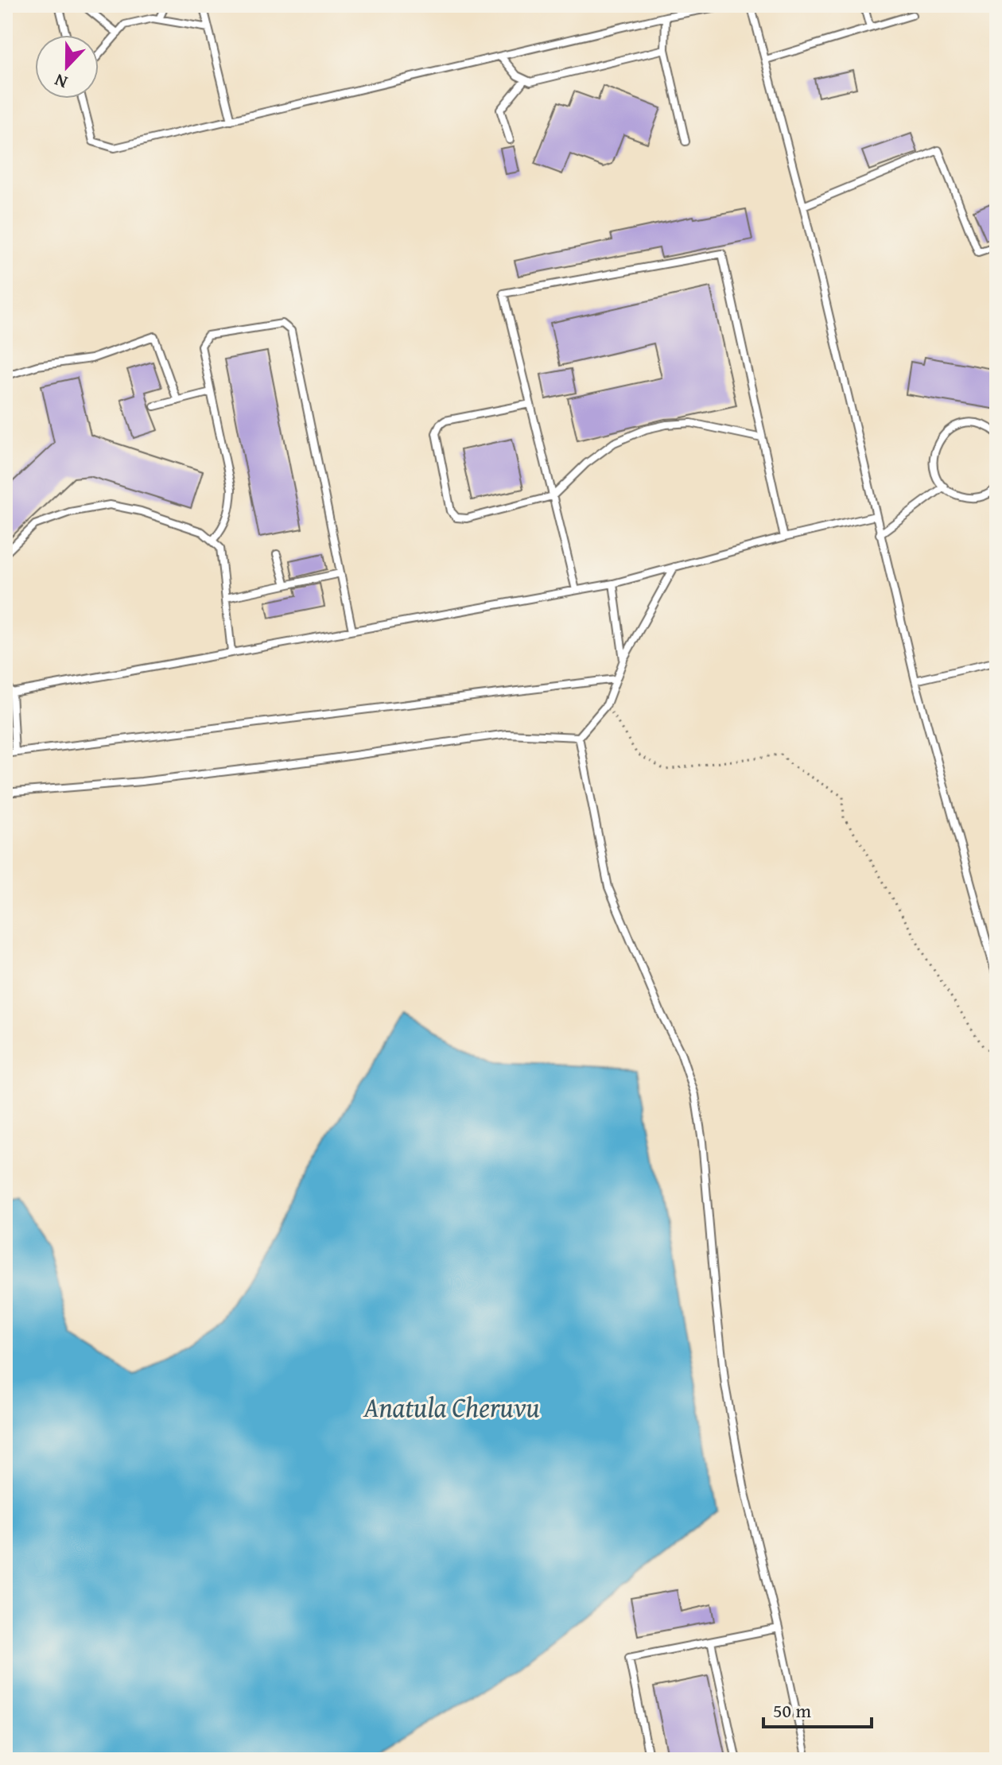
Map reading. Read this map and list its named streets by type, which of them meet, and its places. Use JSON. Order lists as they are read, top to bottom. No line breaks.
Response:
{"water":["Anatula Cheruvu"],"scale_bar":"50 m","north":"bottom"}
